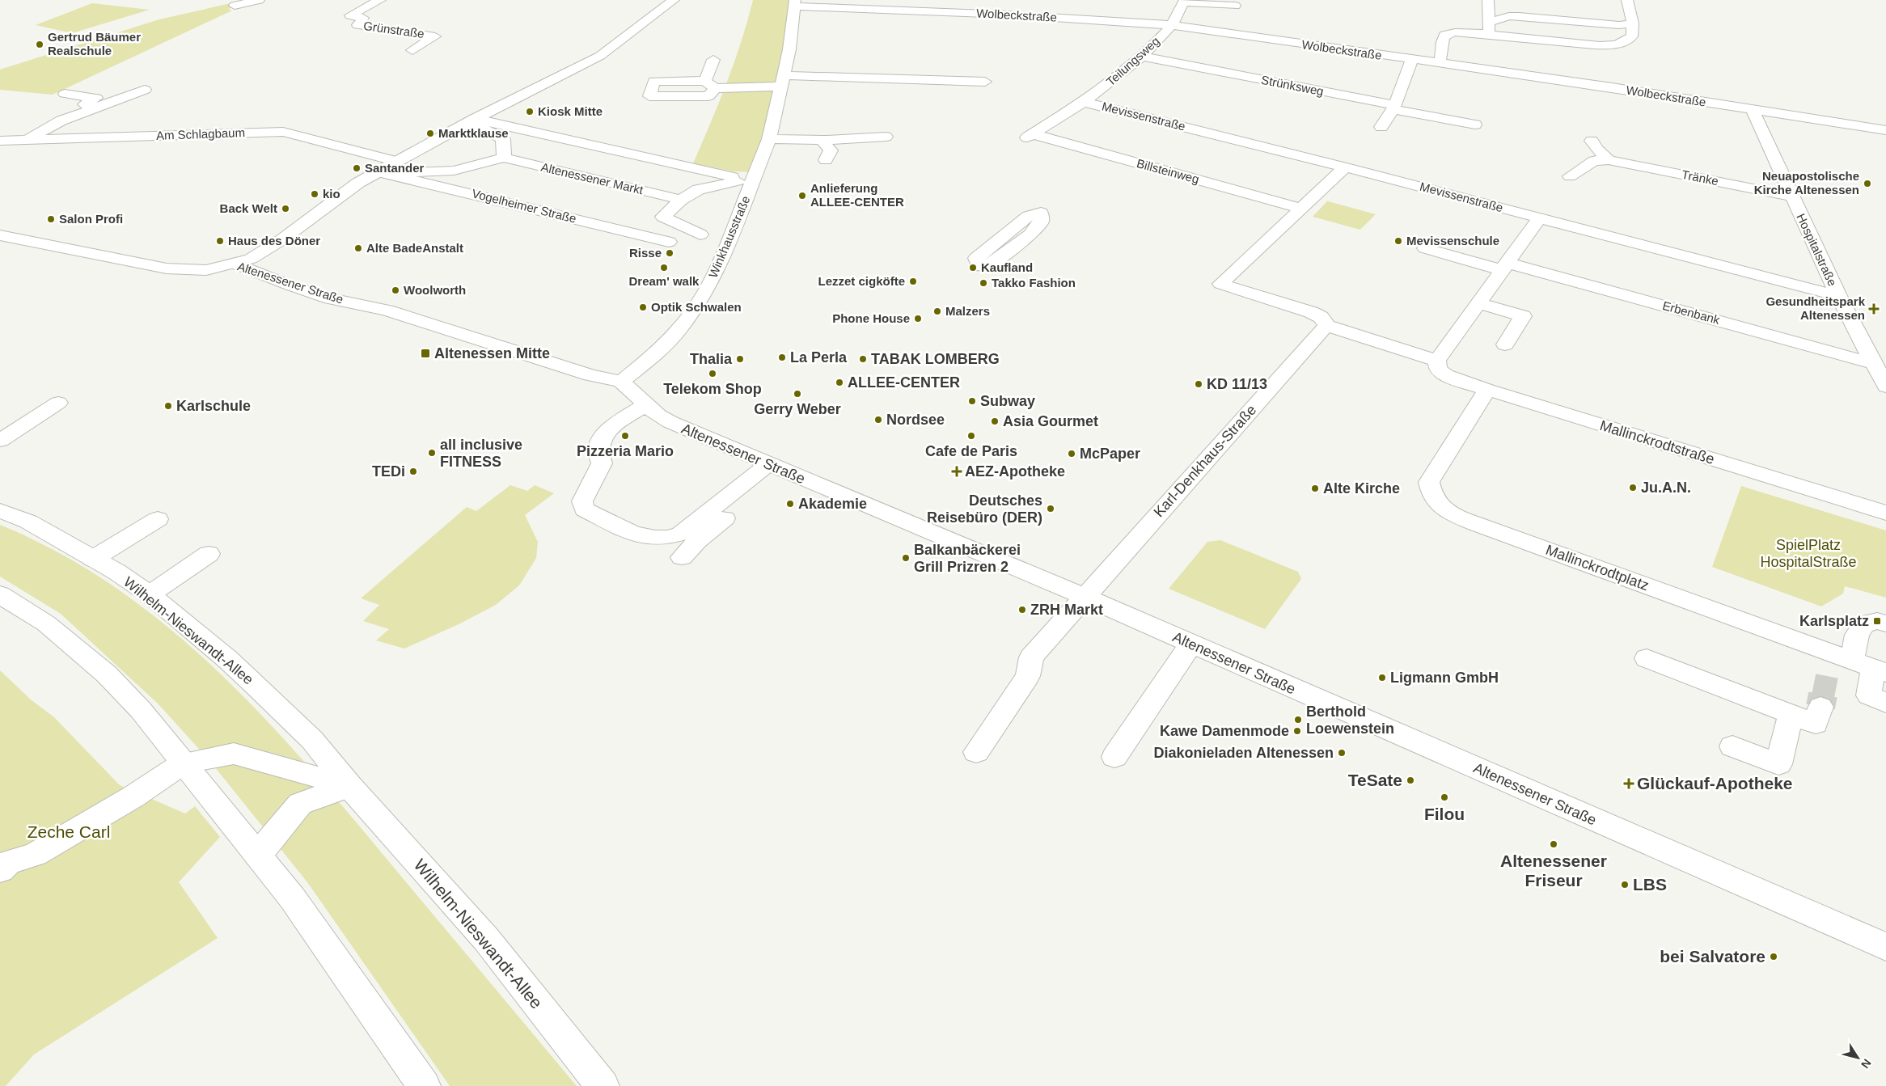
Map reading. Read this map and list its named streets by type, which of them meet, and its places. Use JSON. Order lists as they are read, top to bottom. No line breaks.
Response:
{"streets":{"street":["Wolbeckstraße","Grünstraße","Teilungsweg","Strünksweg","Mevissenstraße","Am Schlagbaum","Billsteinweg","Tränke","Altenessener Markt","Vogelheimer Straße","Winkhausstraße","Hospitalstraße","Altenessener Straße","Erbenbank","Mallinckrodtstraße","Karl-Denkhaus-Straße","Mallinckrodtplatz","Wilhelm-Nieswandt-Allee"]},"crossings":[["Wolbeckstraße","Teilungsweg"],["Wolbeckstraße","Winkhausstraße"],["Wolbeckstraße","Hospitalstraße"],["Teilungsweg","Strünksweg"],["Teilungsweg","Mevissenstraße"],["Teilungsweg","Billsteinweg"],["Mevissenstraße","Hospitalstraße"],["Am Schlagbaum","Altenessener Markt"],["Tränke","Hospitalstraße"],["Winkhausstraße","Altenessener Straße"],["Hospitalstraße","Erbenbank"],["Altenessener Straße","Karl-Denkhaus-Straße"],["Mallinckrodtstraße","Mallinckrodtplatz"]],"parks":["SpielPlatz HospitalStraße","Zeche Carl"],"places":{"other":["Gertrud Bäumer Realschule","Kiosk Mitte","Marktklause","Santander","Neuapostolische Kirche Altenessen","kio","Anlieferung ALLEE-CENTER","Back Welt","Salon Profi","Haus des Döner","Mevissenschule","Alte BadeAnstalt","Risse","Dream' walk","Kaufland","Lezzet cigköfte","Takko Fashion","Woolworth","Optik Schwalen","Malzers","Phone House","La Perla","Thalia","TABAK LOMBERG","Telekom Shop","ALLEE-CENTER","KD 11/13","Gerry Weber","Subway","Karlschule","Nordsee","Asia Gourmet","Pizzeria Mario","Cafe de Paris","all inclusive FITNESS","McPaper","TEDi","Ju.A.N.","Alte Kirche","Akademie","Deutsches Reisebüro (DER)","Balkanbäckerei Grill Prizren 2","ZRH Markt","Ligmann GmbH","Berthold Loewenstein","Kawe Damenmode","Diakonieladen Altenessen","TeSate","Filou","Altenessener Friseur","LBS","bei Salvatore"],"health":["Gesundheitspark Altenessen","AEZ-Apotheke","Glückauf-Apotheke"],"transit":["Altenessen Mitte","Karlsplatz"]},"north":"bottom right"}
